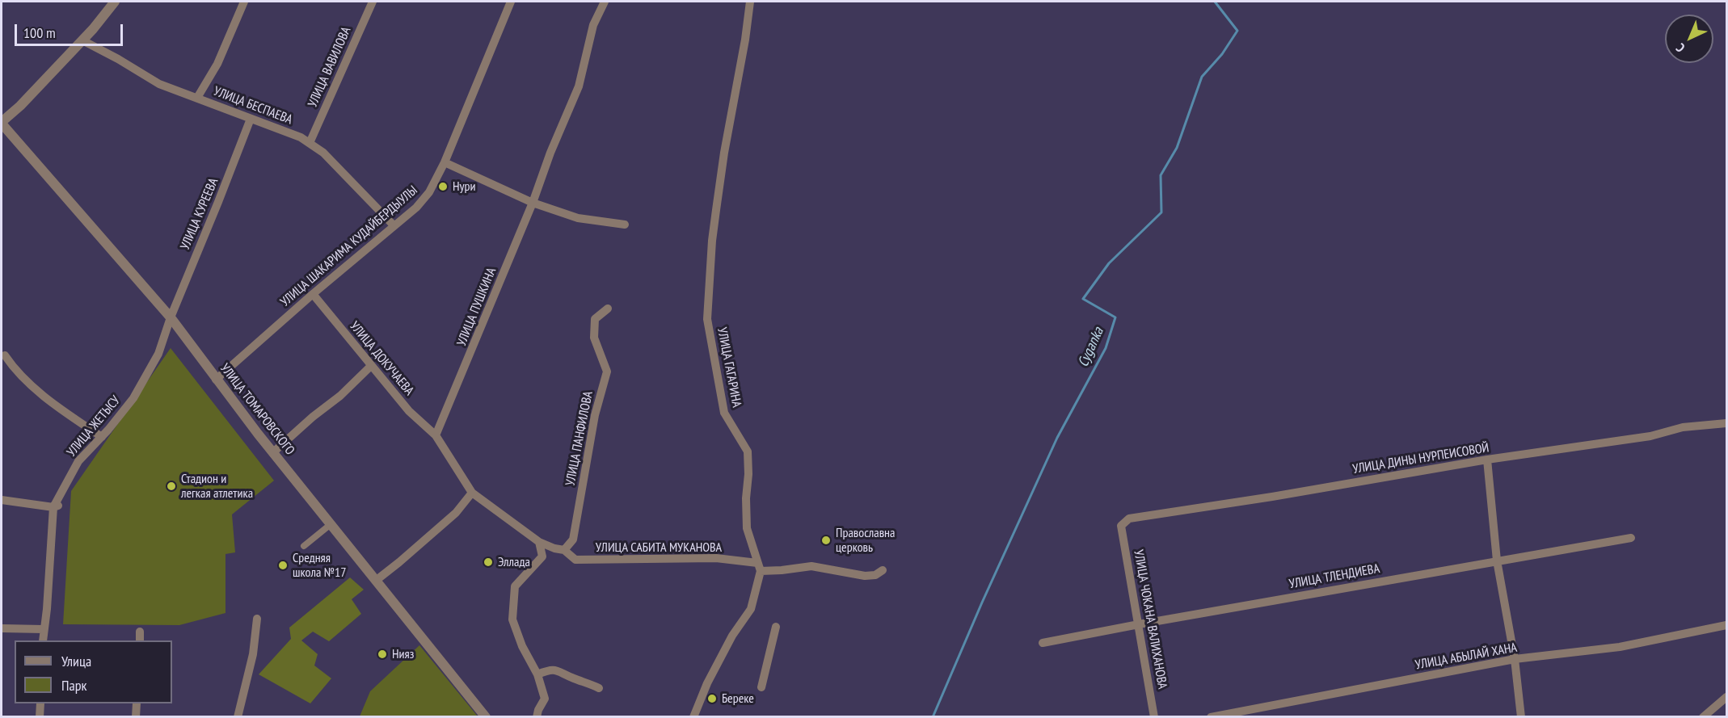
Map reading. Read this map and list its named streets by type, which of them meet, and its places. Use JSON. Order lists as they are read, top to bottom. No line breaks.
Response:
{"streets":{"street":["УЛИЦА ВАВИЛОВА","УЛИЦА БЕСПАЕВА","УЛИЦА КУРЕЕВА","УЛИЦА ШАКАРИМА КУДАЙБЕРДЫУЛЫ","УЛИЦА ПУШКИНА","УЛИЦА ДОКУЧАЕВА","УЛИЦА ГАГАРИНА","УЛИЦА ТОМАРОВСКОГО","УЛИЦА ЖЕТЫСУ","УЛИЦА ПАНФИЛОВА","УЛИЦА ДИНЫ НУРПЕИСОВОЙ","УЛИЦА САБИТА МУКАНОВА","УЛИЦА ТЛЕНДИЕВА","УЛИЦА ЧОКАНА ВАЛИХАНОВА","УЛИЦА АБЫЛАЙ ХАНА"]},"crossings":[["УЛИЦА ВАВИЛОВА","УЛИЦА БЕСПАЕВА"],["УЛИЦА БЕСПАЕВА","УЛИЦА КУРЕЕВА"],["УЛИЦА БЕСПАЕВА","УЛИЦА ШАКАРИМА КУДАЙБЕРДЫУЛЫ"],["УЛИЦА КУРЕЕВА","УЛИЦА ТОМАРОВСКОГО"],["УЛИЦА КУРЕЕВА","УЛИЦА ЖЕТЫСУ"],["УЛИЦА ШАКАРИМА КУДАЙБЕРДЫУЛЫ","УЛИЦА ДОКУЧАЕВА"],["УЛИЦА ШАКАРИМА КУДАЙБЕРДЫУЛЫ","УЛИЦА ТОМАРОВСКОГО"],["УЛИЦА ПУШКИНА","УЛИЦА ДОКУЧАЕВА"],["УЛИЦА ГАГАРИНА","УЛИЦА САБИТА МУКАНОВА"],["УЛИЦА ТОМАРОВСКОГО","УЛИЦА ЖЕТЫСУ"],["УЛИЦА ПАНФИЛОВА","УЛИЦА САБИТА МУКАНОВА"],["УЛИЦА ДИНЫ НУРПЕИСОВОЙ","УЛИЦА ЧОКАНА ВАЛИХАНОВА"],["УЛИЦА ТЛЕНДИЕВА","УЛИЦА ЧОКАНА ВАЛИХАНОВА"]],"water":["Cyganka"],"places":["Нури","Стадион и легкая атлетика","Православна церковь","Эллада","Средняя школа №17","Нияз","Береке"],"legend":["Улица","Парк"],"scale_bar":"100 m","north":"bottom left"}
